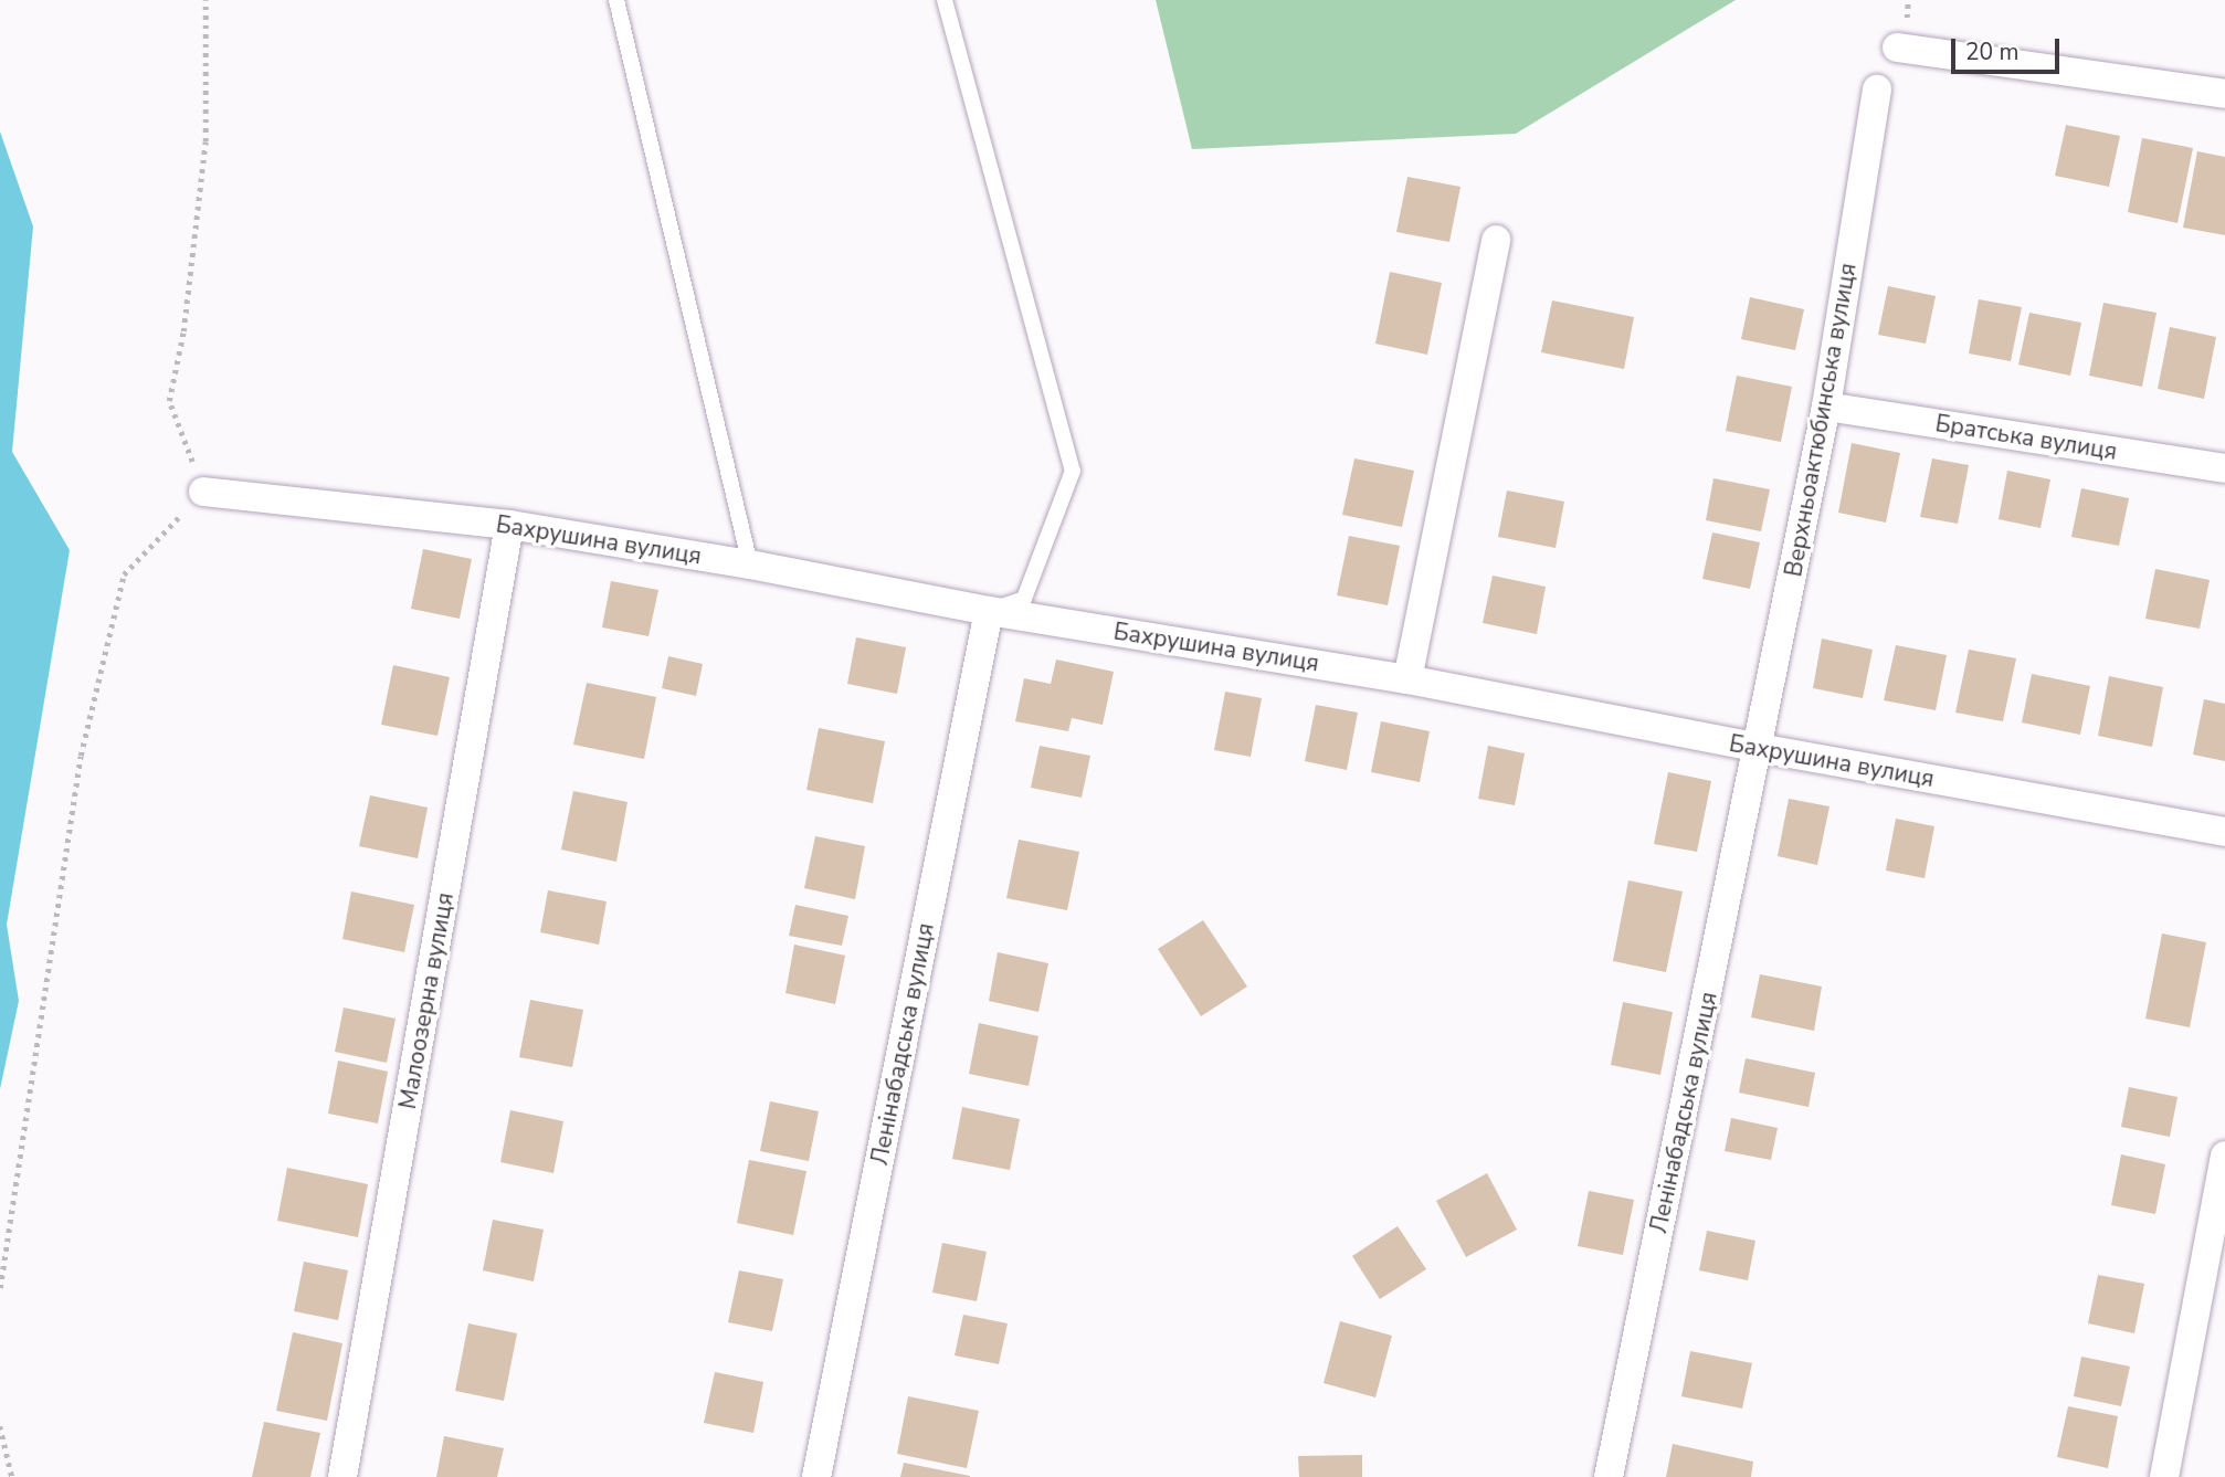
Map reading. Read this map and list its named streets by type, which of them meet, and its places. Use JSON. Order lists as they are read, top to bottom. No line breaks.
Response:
{"streets":{"street":["Верхньоактюбинська вулиця","Братська вулиця","Бахрушина вулиця","Малоозерна вулиця","Ленінабадська вулиця"]},"crossings":[["Верхньоактюбинська вулиця","Братська вулиця"],["Верхньоактюбинська вулиця","Бахрушина вулиця"],["Верхньоактюбинська вулиця","Ленінабадська вулиця"],["Бахрушина вулиця","Малоозерна вулиця"],["Бахрушина вулиця","Ленінабадська вулиця"]],"scale_bar":"20 m"}
